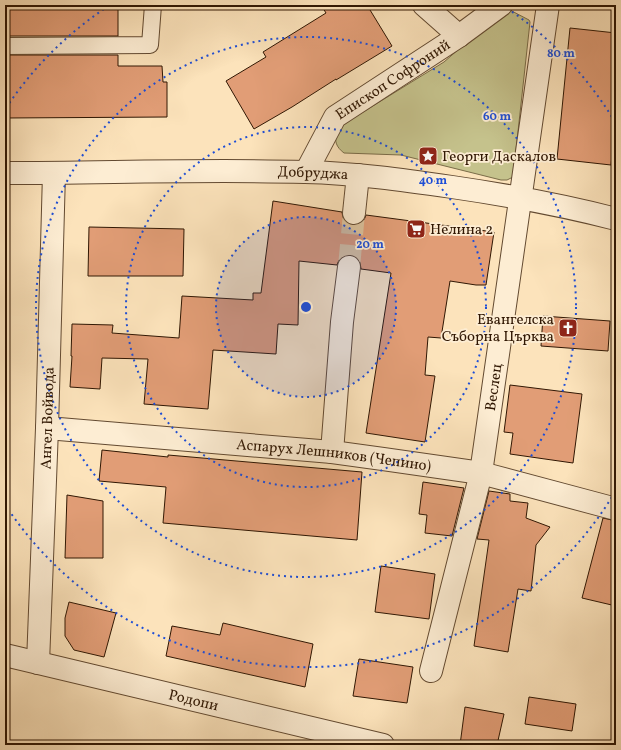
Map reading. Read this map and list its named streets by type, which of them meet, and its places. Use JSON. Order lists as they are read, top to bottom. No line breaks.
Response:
{"streets":{"street":["Епископ Софроний","Добруджа","Веслец","Ангел Войвода","Аспарух Лешников (Чепино)","Родопи"]},"crossings":[["Епископ Софроний","Добруджа"],["Добруджа","Веслец"],["Добруджа","Ангел Войвода"],["Веслец","Аспарух Лешников (Чепино)"],["Ангел Войвода","Аспарух Лешников (Чепино)"],["Ангел Войвода","Родопи"]],"places":{"place":["Георги Даскалов"],"supermarket":["Нелина 2"],"church":["Евангелска Съборна Църква"]},"rings":["80 m","60 m","40 m","20 m"]}
